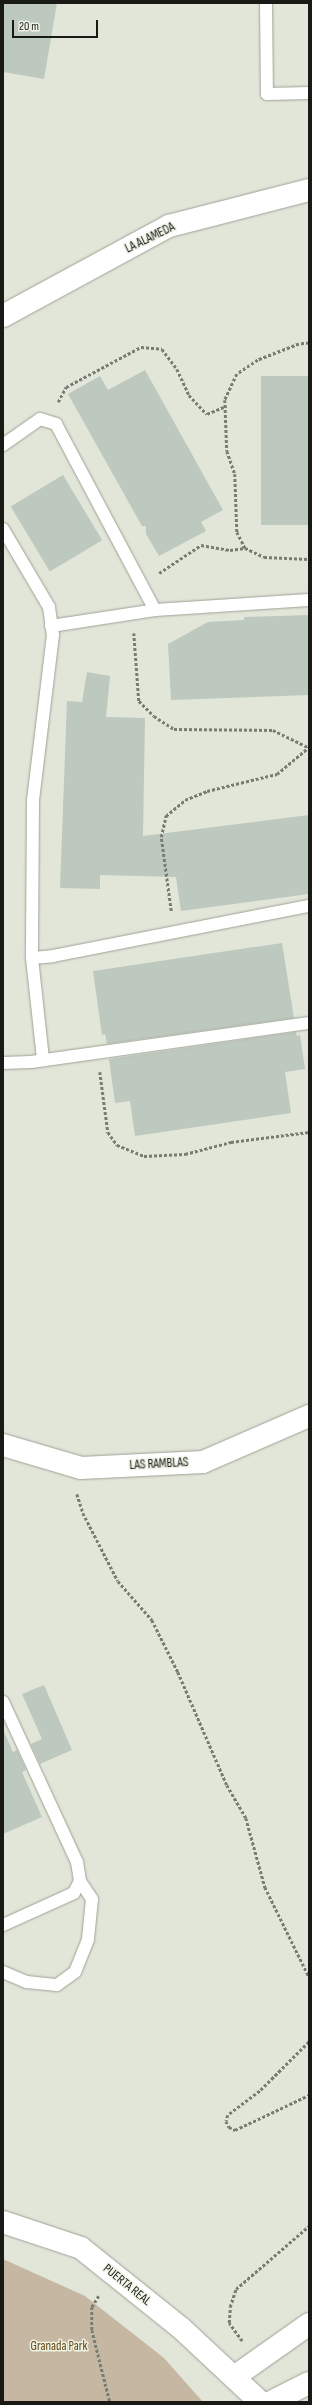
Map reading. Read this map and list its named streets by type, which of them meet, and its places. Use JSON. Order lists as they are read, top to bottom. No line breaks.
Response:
{"streets":{"street":["LA ALAMEDA","LAS RAMBLAS","PUERTA REAL"]},"parks":["Granada Park"],"scale_bar":"20 m"}
